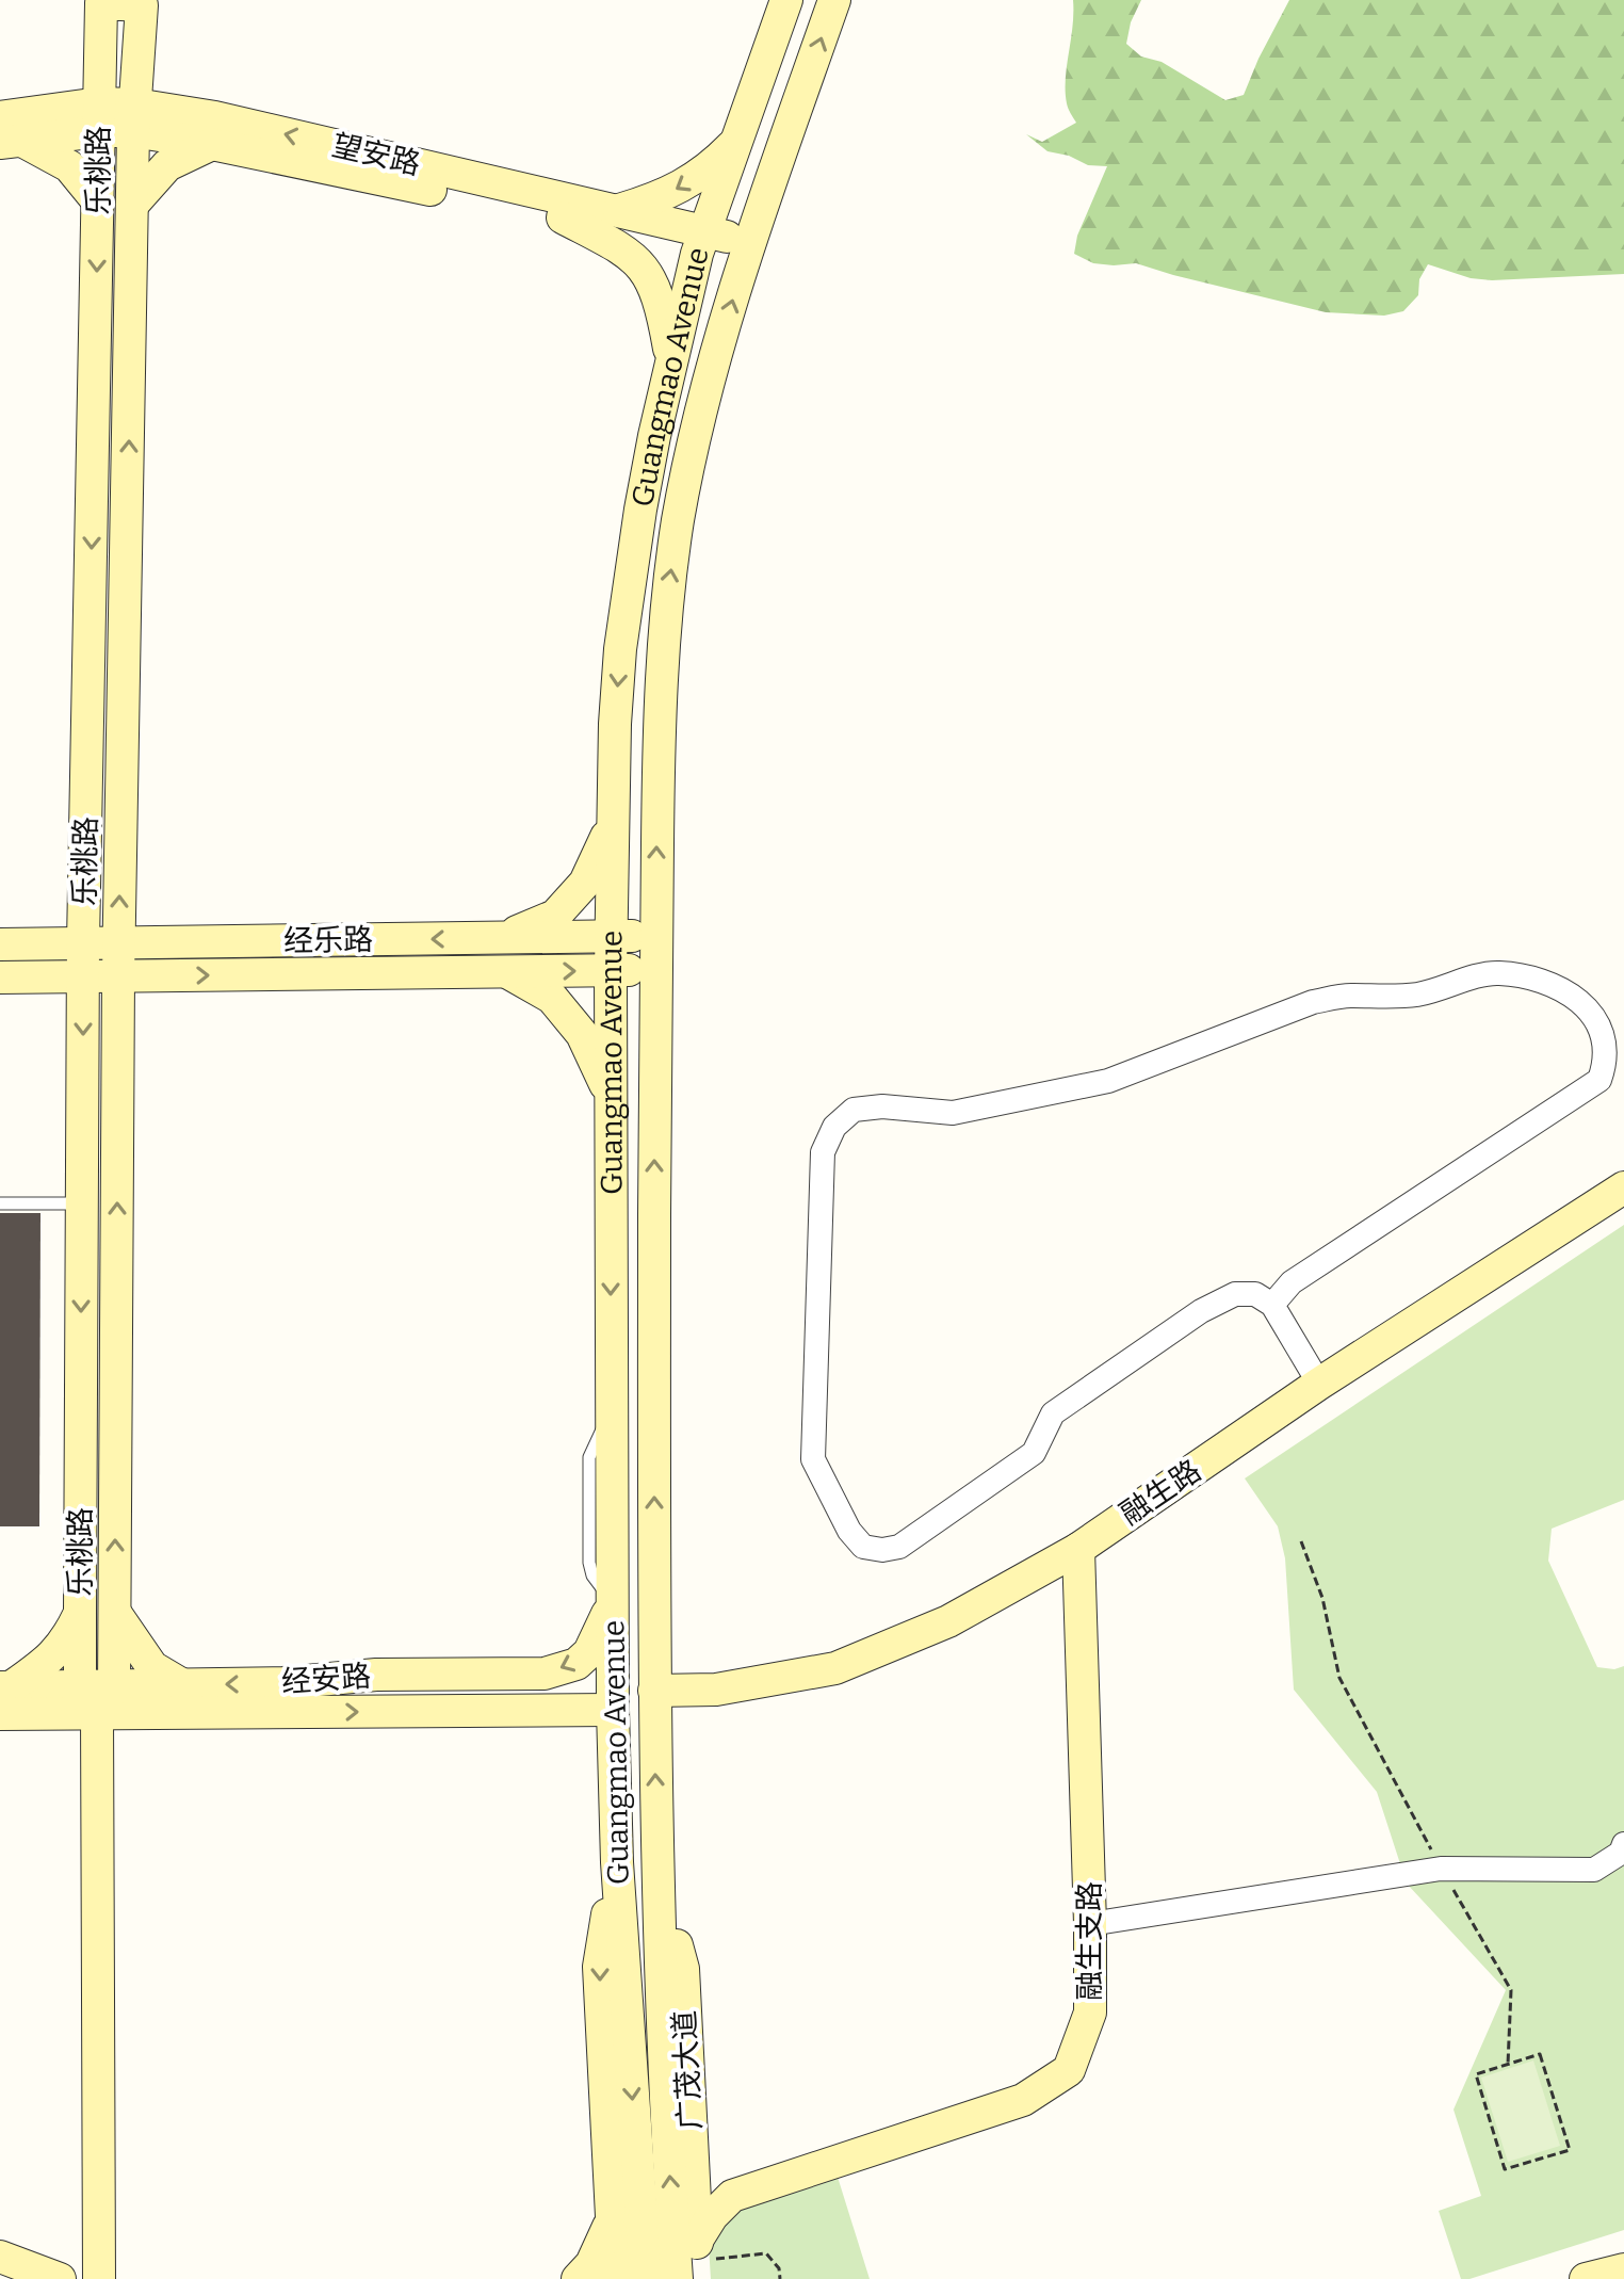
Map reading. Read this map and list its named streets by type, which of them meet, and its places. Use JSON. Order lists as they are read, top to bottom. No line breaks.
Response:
{"streets":{"street":["望安路","乐桃路","Guangmao Avenue","经乐路","融生路","经安路","融生支路","广茂大道"]},"crossings":[["望安路","乐桃路"],["望安路","Guangmao Avenue"],["乐桃路","经乐路"],["乐桃路","经安路"],["Guangmao Avenue","经乐路"],["Guangmao Avenue","融生路"],["Guangmao Avenue","经安路"],["Guangmao Avenue","广茂大道"],["融生路","融生支路"]]}
